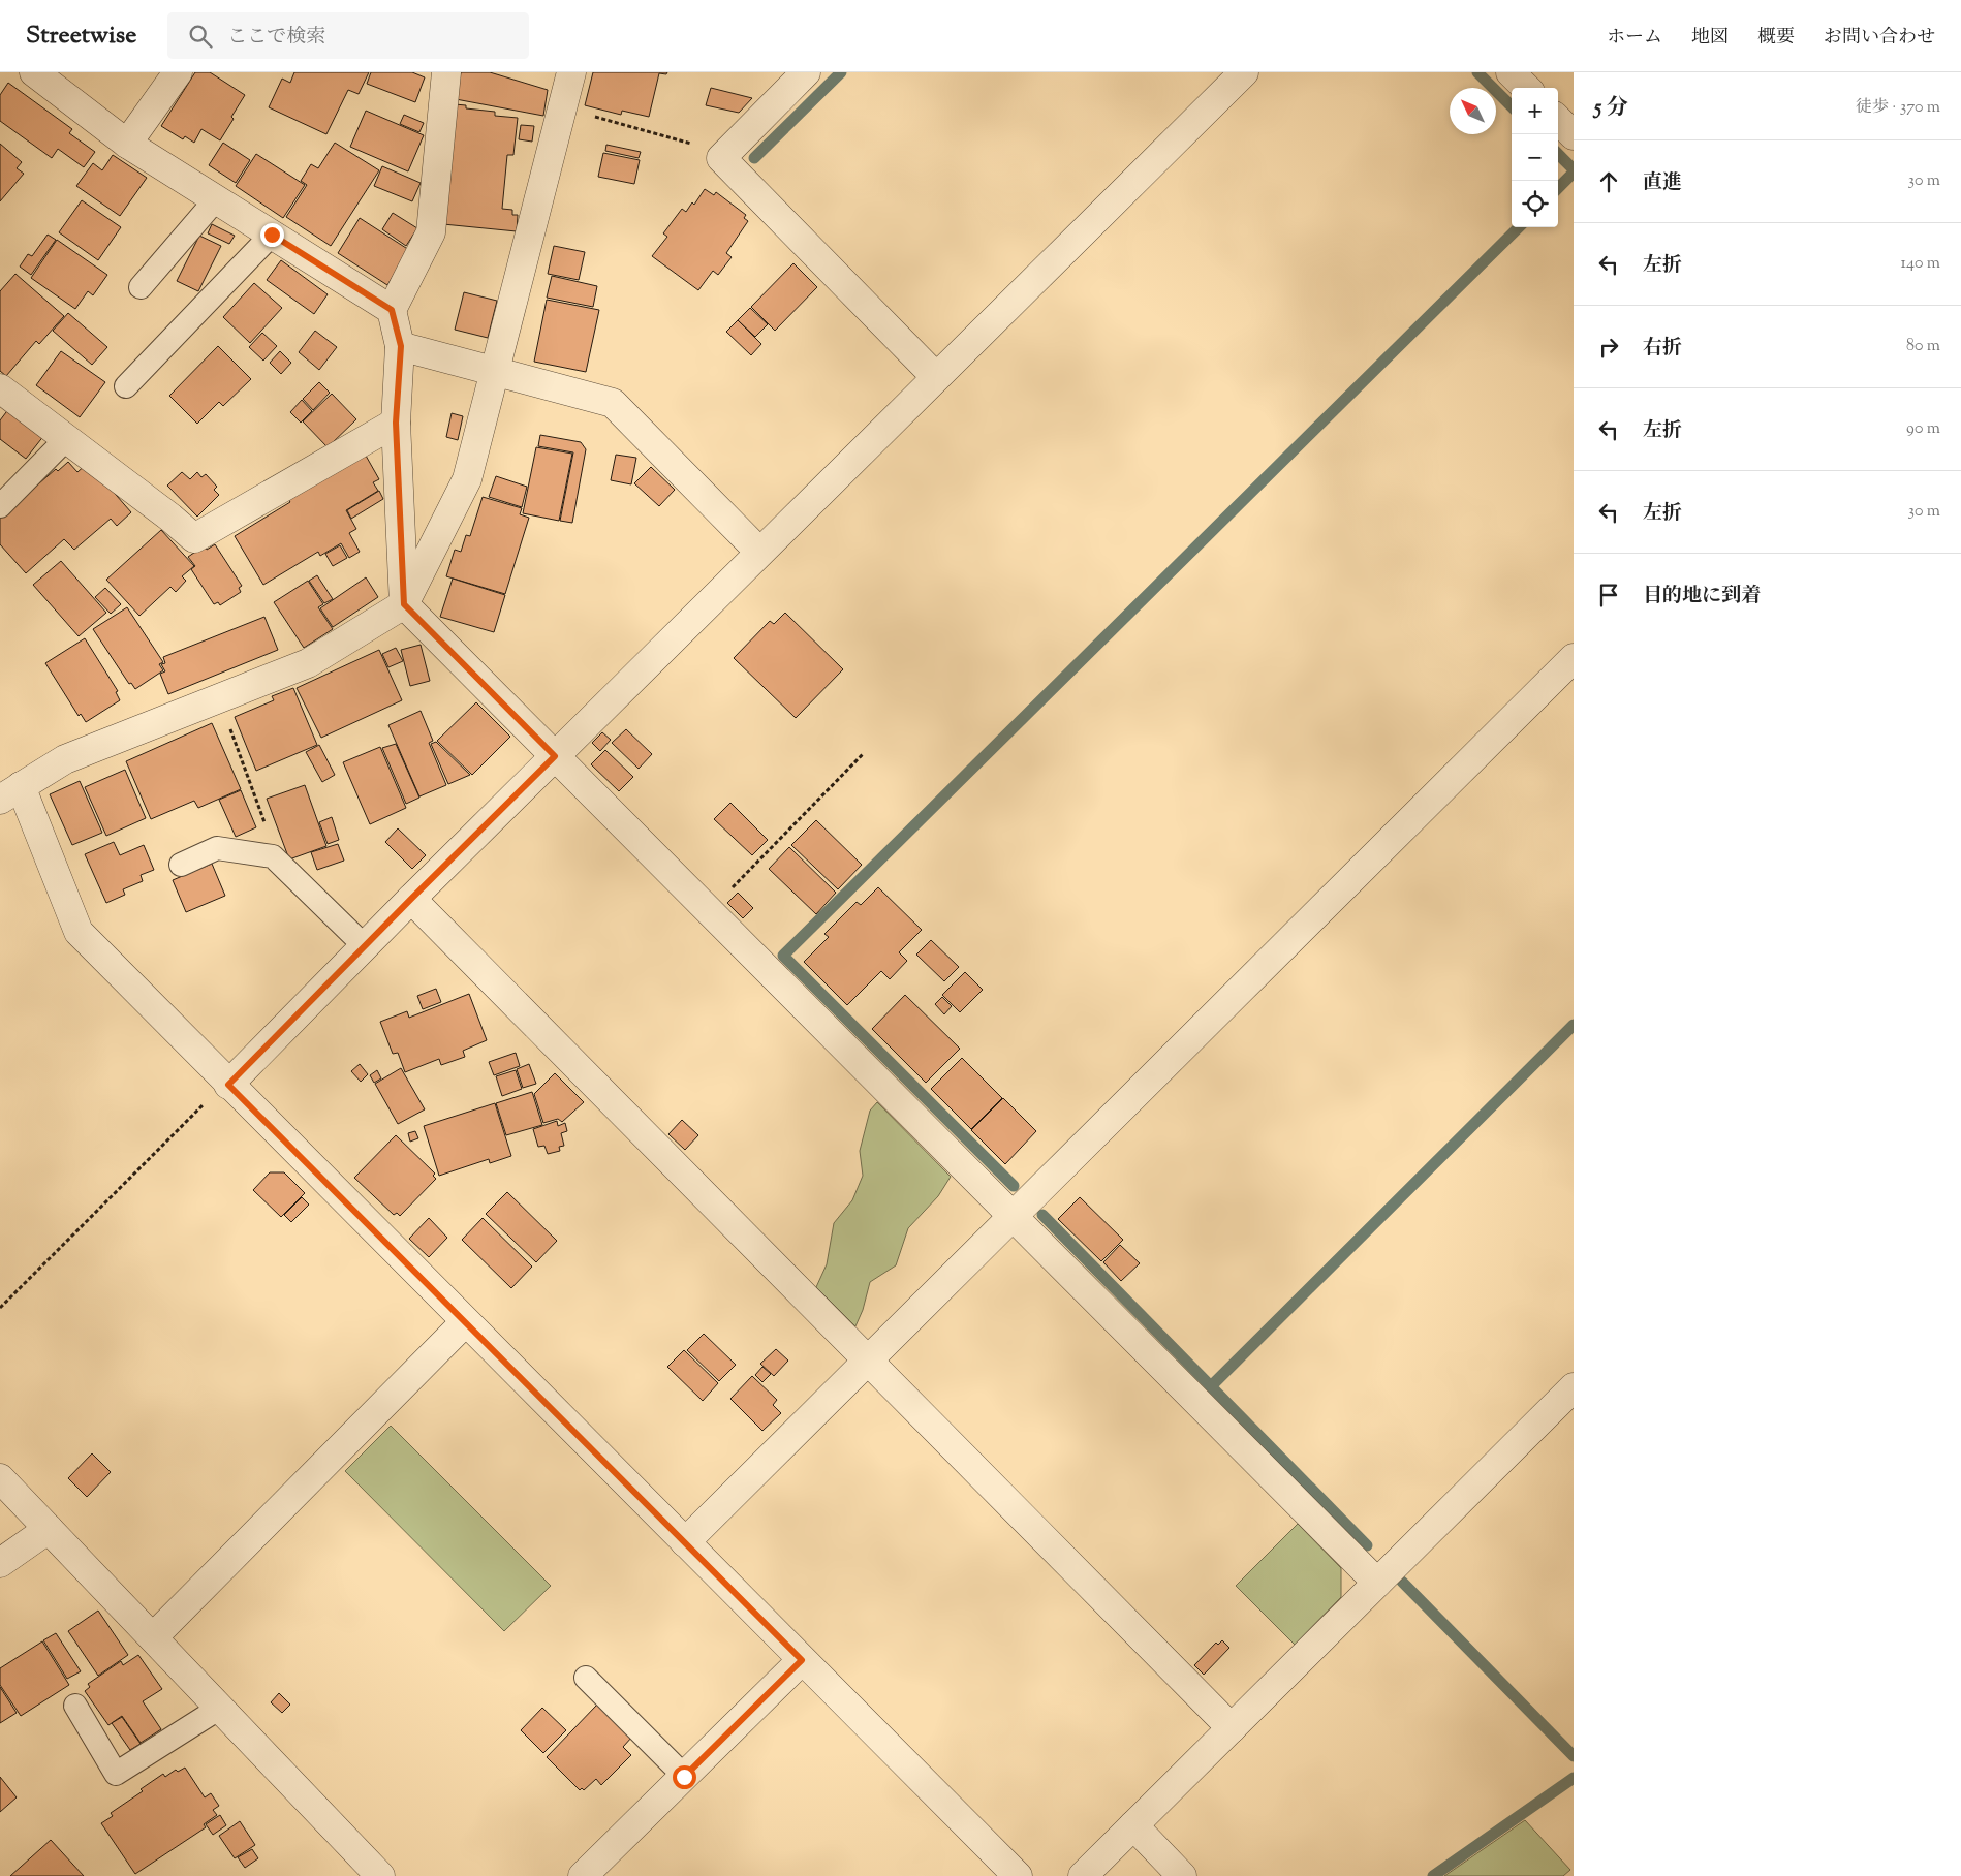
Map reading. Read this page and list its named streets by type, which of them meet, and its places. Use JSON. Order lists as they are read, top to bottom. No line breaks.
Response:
{"north":"top left","page":{"header":"Streetwise","search":"ここで検索","nav":["ホーム","地図","概要","お問い合わせ"],"heading":["5 分","徒歩 · 370 m"],"map_buttons":["+","−"],"list":[["直進","30 m"],["左折","140 m"],["右折","80 m"],["左折","90 m"],["左折","30 m"],"目的地に到着"]}}
